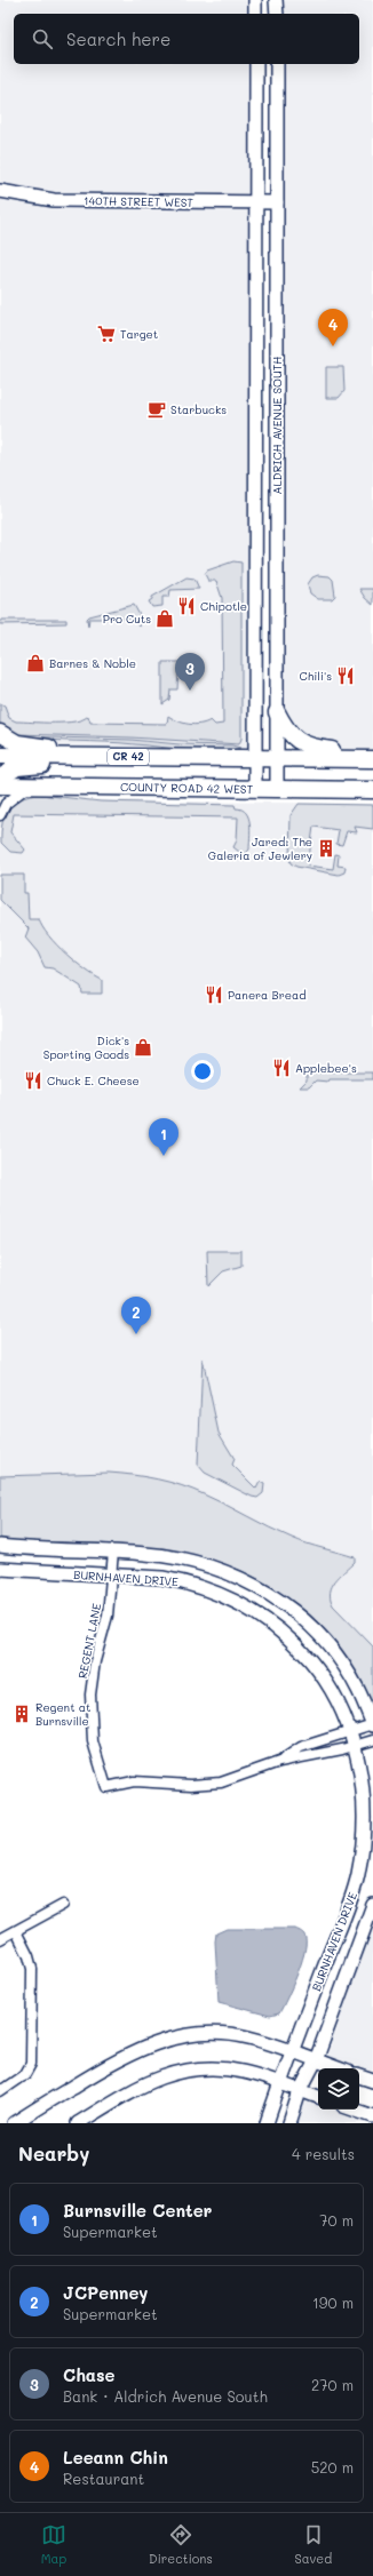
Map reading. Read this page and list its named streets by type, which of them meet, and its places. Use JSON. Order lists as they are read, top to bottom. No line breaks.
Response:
{"streets":{"highway":["CR 42","COUNTY ROAD 42 WEST"],"street":["140TH STREET WEST","ALDRICH AVENUE SOUTH","BURNHAVEN DRIVE","REGENT LANE"]},"crossings":[["140TH STREET WEST","ALDRICH AVENUE SOUTH"],["ALDRICH AVENUE SOUTH","CR 42"],["ALDRICH AVENUE SOUTH","COUNTY ROAD 42 WEST"],["BURNHAVEN DRIVE","REGENT LANE"]],"places":{"supermarket":["Target"],"cafe":["Starbucks"],"restaurant":["Chipotle","Chili's","Panera Bread","Applebee's","Chuck E. Cheese"],"shop":["Pro Cuts","Barnes & Noble","Dick's Sporting Goods"],"building":["Jared: The Galeria of Jewlery","Regent at Burnsville"]},"page":{"search":"Search here","pins":["4","3","1","2"],"heading":["Nearby","4 results"],"list":[{"mark":"1","name":"Burnsville Center","note":"Supermarket","value":"70 m"},{"mark":"2","name":"JCPenney","note":"Supermarket","value":"190 m"},{"mark":"3","name":"Chase","note":"Bank · Aldrich Avenue South","value":"270 m"},{"mark":"4","name":"Leeann Chin","note":"Restaurant","value":"520 m"}],"nav":["Map","Directions","Saved"]}}
